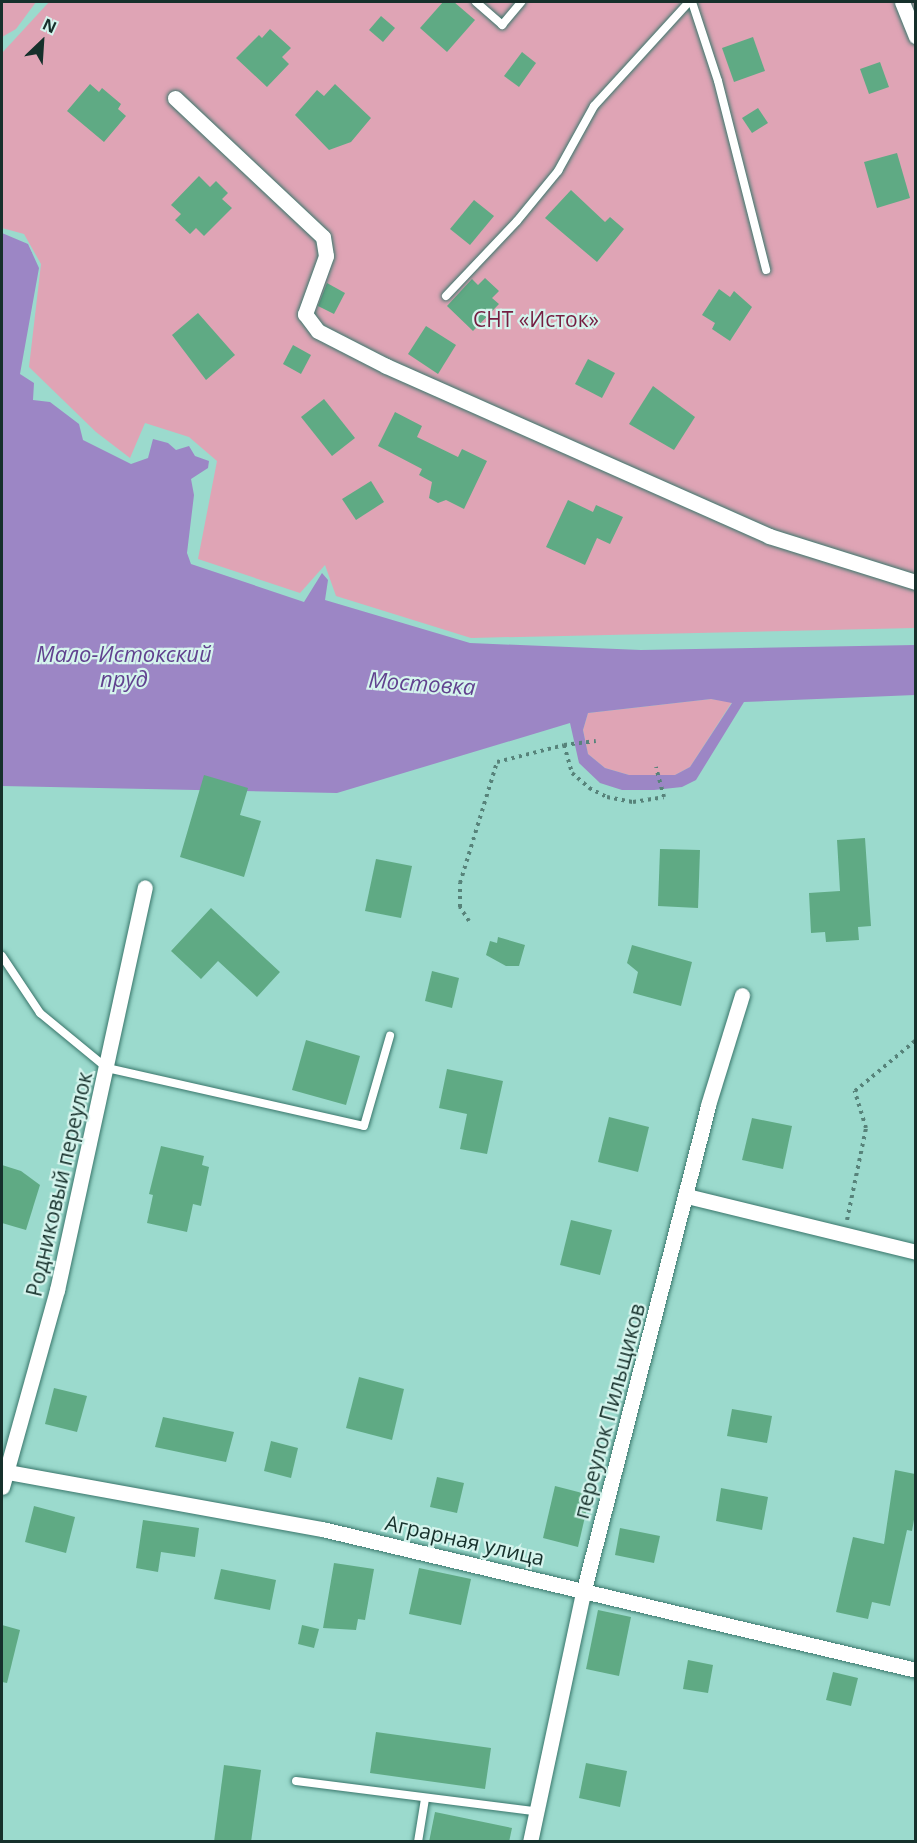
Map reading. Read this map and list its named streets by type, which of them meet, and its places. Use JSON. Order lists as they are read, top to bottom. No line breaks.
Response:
{"streets":{"street":["Родниковый переулок","переулок Пильщиков","Аграрная улица"]},"crossings":[["Родниковый переулок","Аграрная улица"],["переулок Пильщиков","Аграрная улица"]],"water":["Мало-Истокский пруд","Мостовка"],"parks":["СНТ «Исток»"],"north":"top right"}
